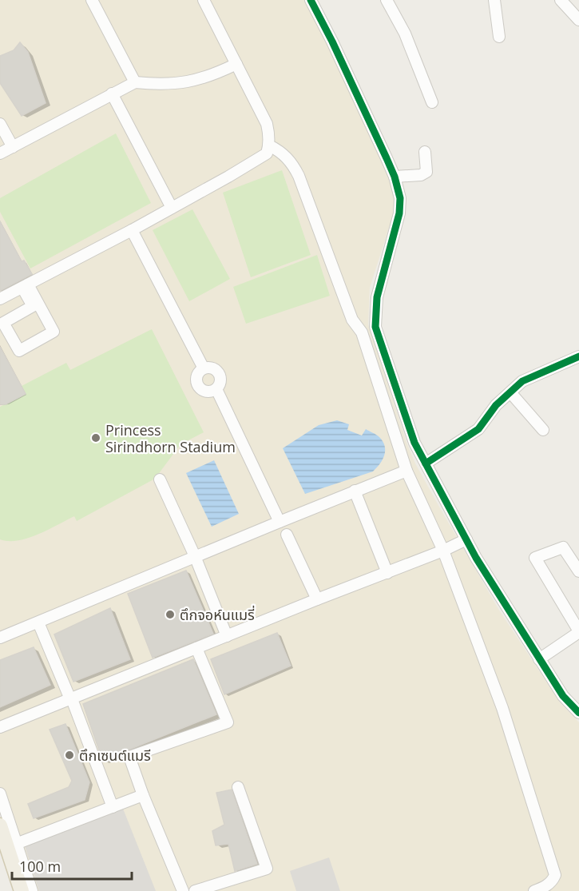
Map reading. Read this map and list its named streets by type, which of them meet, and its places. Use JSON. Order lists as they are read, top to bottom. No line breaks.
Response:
{"places":["Princess Sirindhorn Stadium","ตึกจอห์นแมรี่","ตึกเซนต์แมรี"],"scale_bar":"100 m"}
